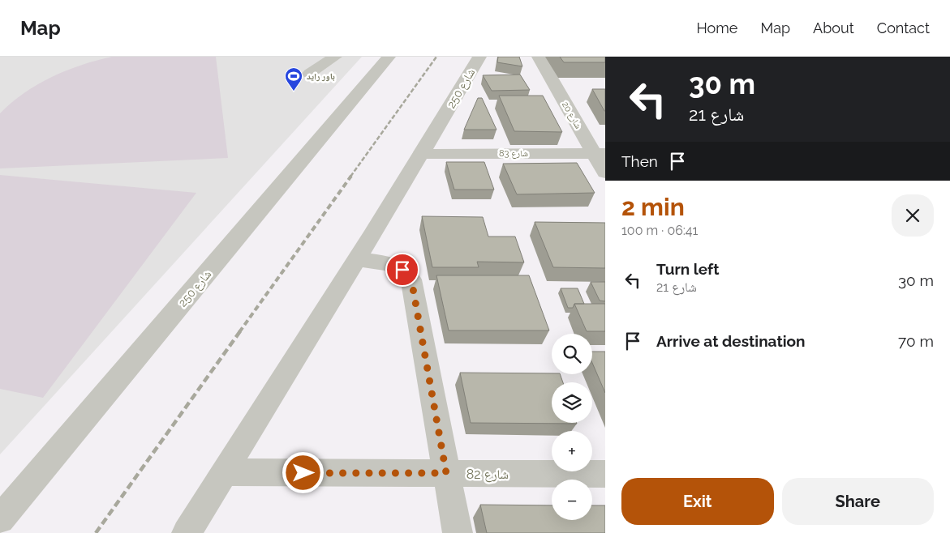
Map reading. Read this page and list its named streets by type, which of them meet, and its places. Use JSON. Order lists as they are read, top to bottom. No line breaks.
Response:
{"streets":{"street":["شارع 250","شارع 20","شارع 83","شارع 82"]},"crossings":[["شارع 250","شارع 83"],["شارع 250","شارع 82"],["شارع 20","شارع 83"]],"places":{"sports":["باور رايد"]},"page":{"header":"Map","nav":["Home","Map","About","Contact"],"turn":["30 m","شارع 21"],"then":"Then","heading":["2 min","100 m · 06:41"],"list":[{"name":"Turn left","note":"شارع 21","value":"30 m"},{"name":"Arrive at destination","value":"70 m"}],"map_buttons":["+","−"],"buttons":["Exit","Share"]}}
